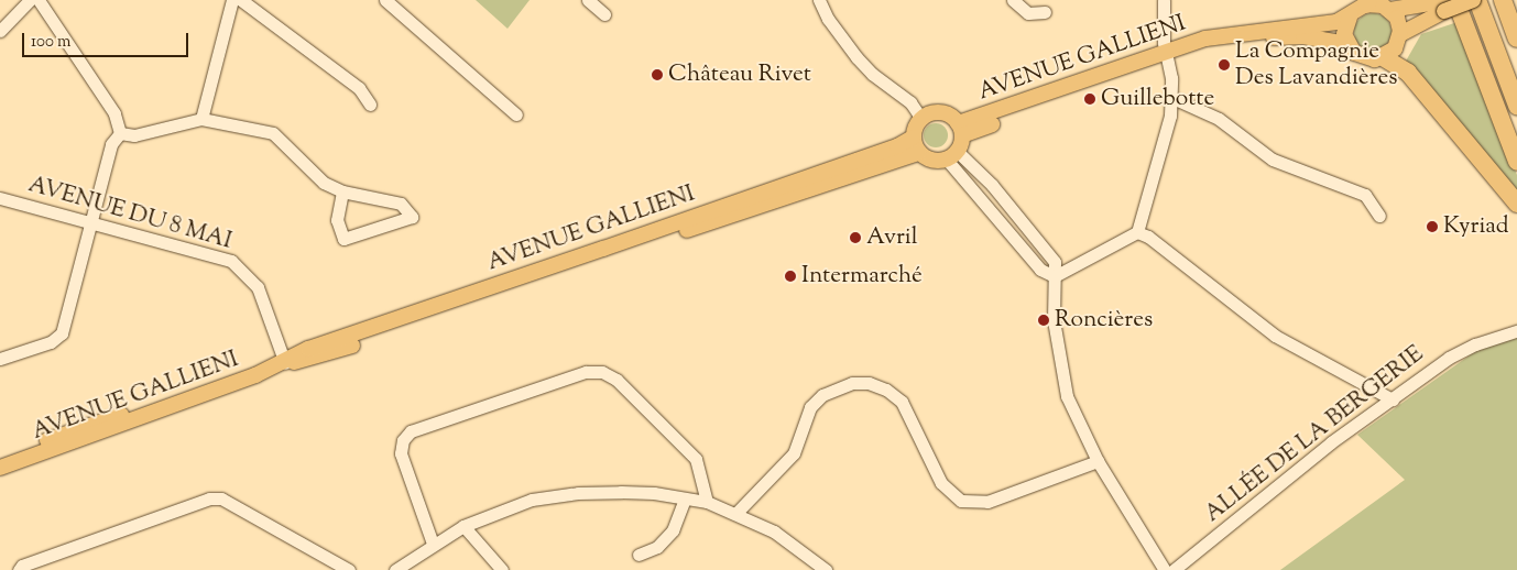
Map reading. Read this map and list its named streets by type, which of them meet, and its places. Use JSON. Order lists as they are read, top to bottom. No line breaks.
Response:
{"streets":{"main road":["AVENUE GALLIENI"],"street":["AVENUE DU 8 MAI","ALLÉE DE LA BERGERIE"]},"crossings":[["AVENUE GALLIENI","AVENUE DU 8 MAI"]],"places":["La Compagnie Des Lavandières","Château Rivet","Guillebotte","Kyriad","Avril","Intermarché","Roncières"],"scale_bar":"100 m"}
